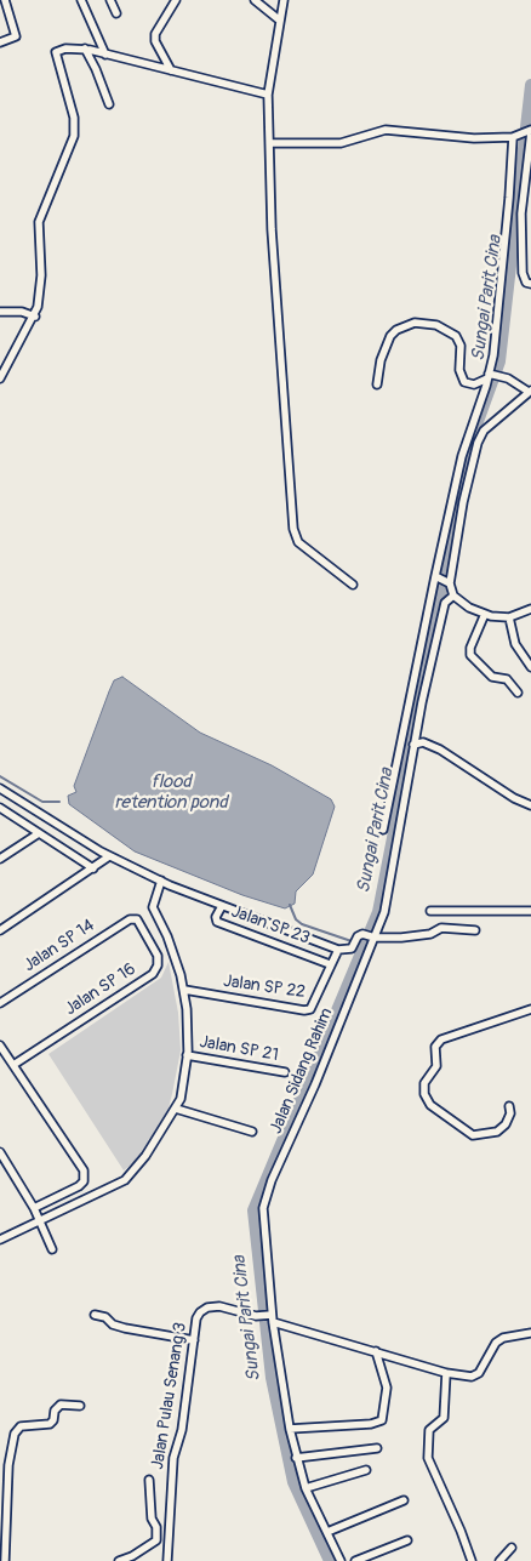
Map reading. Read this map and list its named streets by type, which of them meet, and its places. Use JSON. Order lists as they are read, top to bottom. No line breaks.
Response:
{"streets":{"street":["Jalan SP 23","Jalan SP 14","Jalan SP 22","Jalan SP 16","Jalan SP 21","Jalan Sidang Rahim","Jalan Pulau Senang 3"]},"crossings":[["Jalan SP 23","Jalan SP 22"],["Jalan SP 14","Jalan SP 16"],["Jalan Sidang Rahim","Jalan Pulau Senang 3"]],"water":["Sungai Parit Cina","flood retention pond"]}
